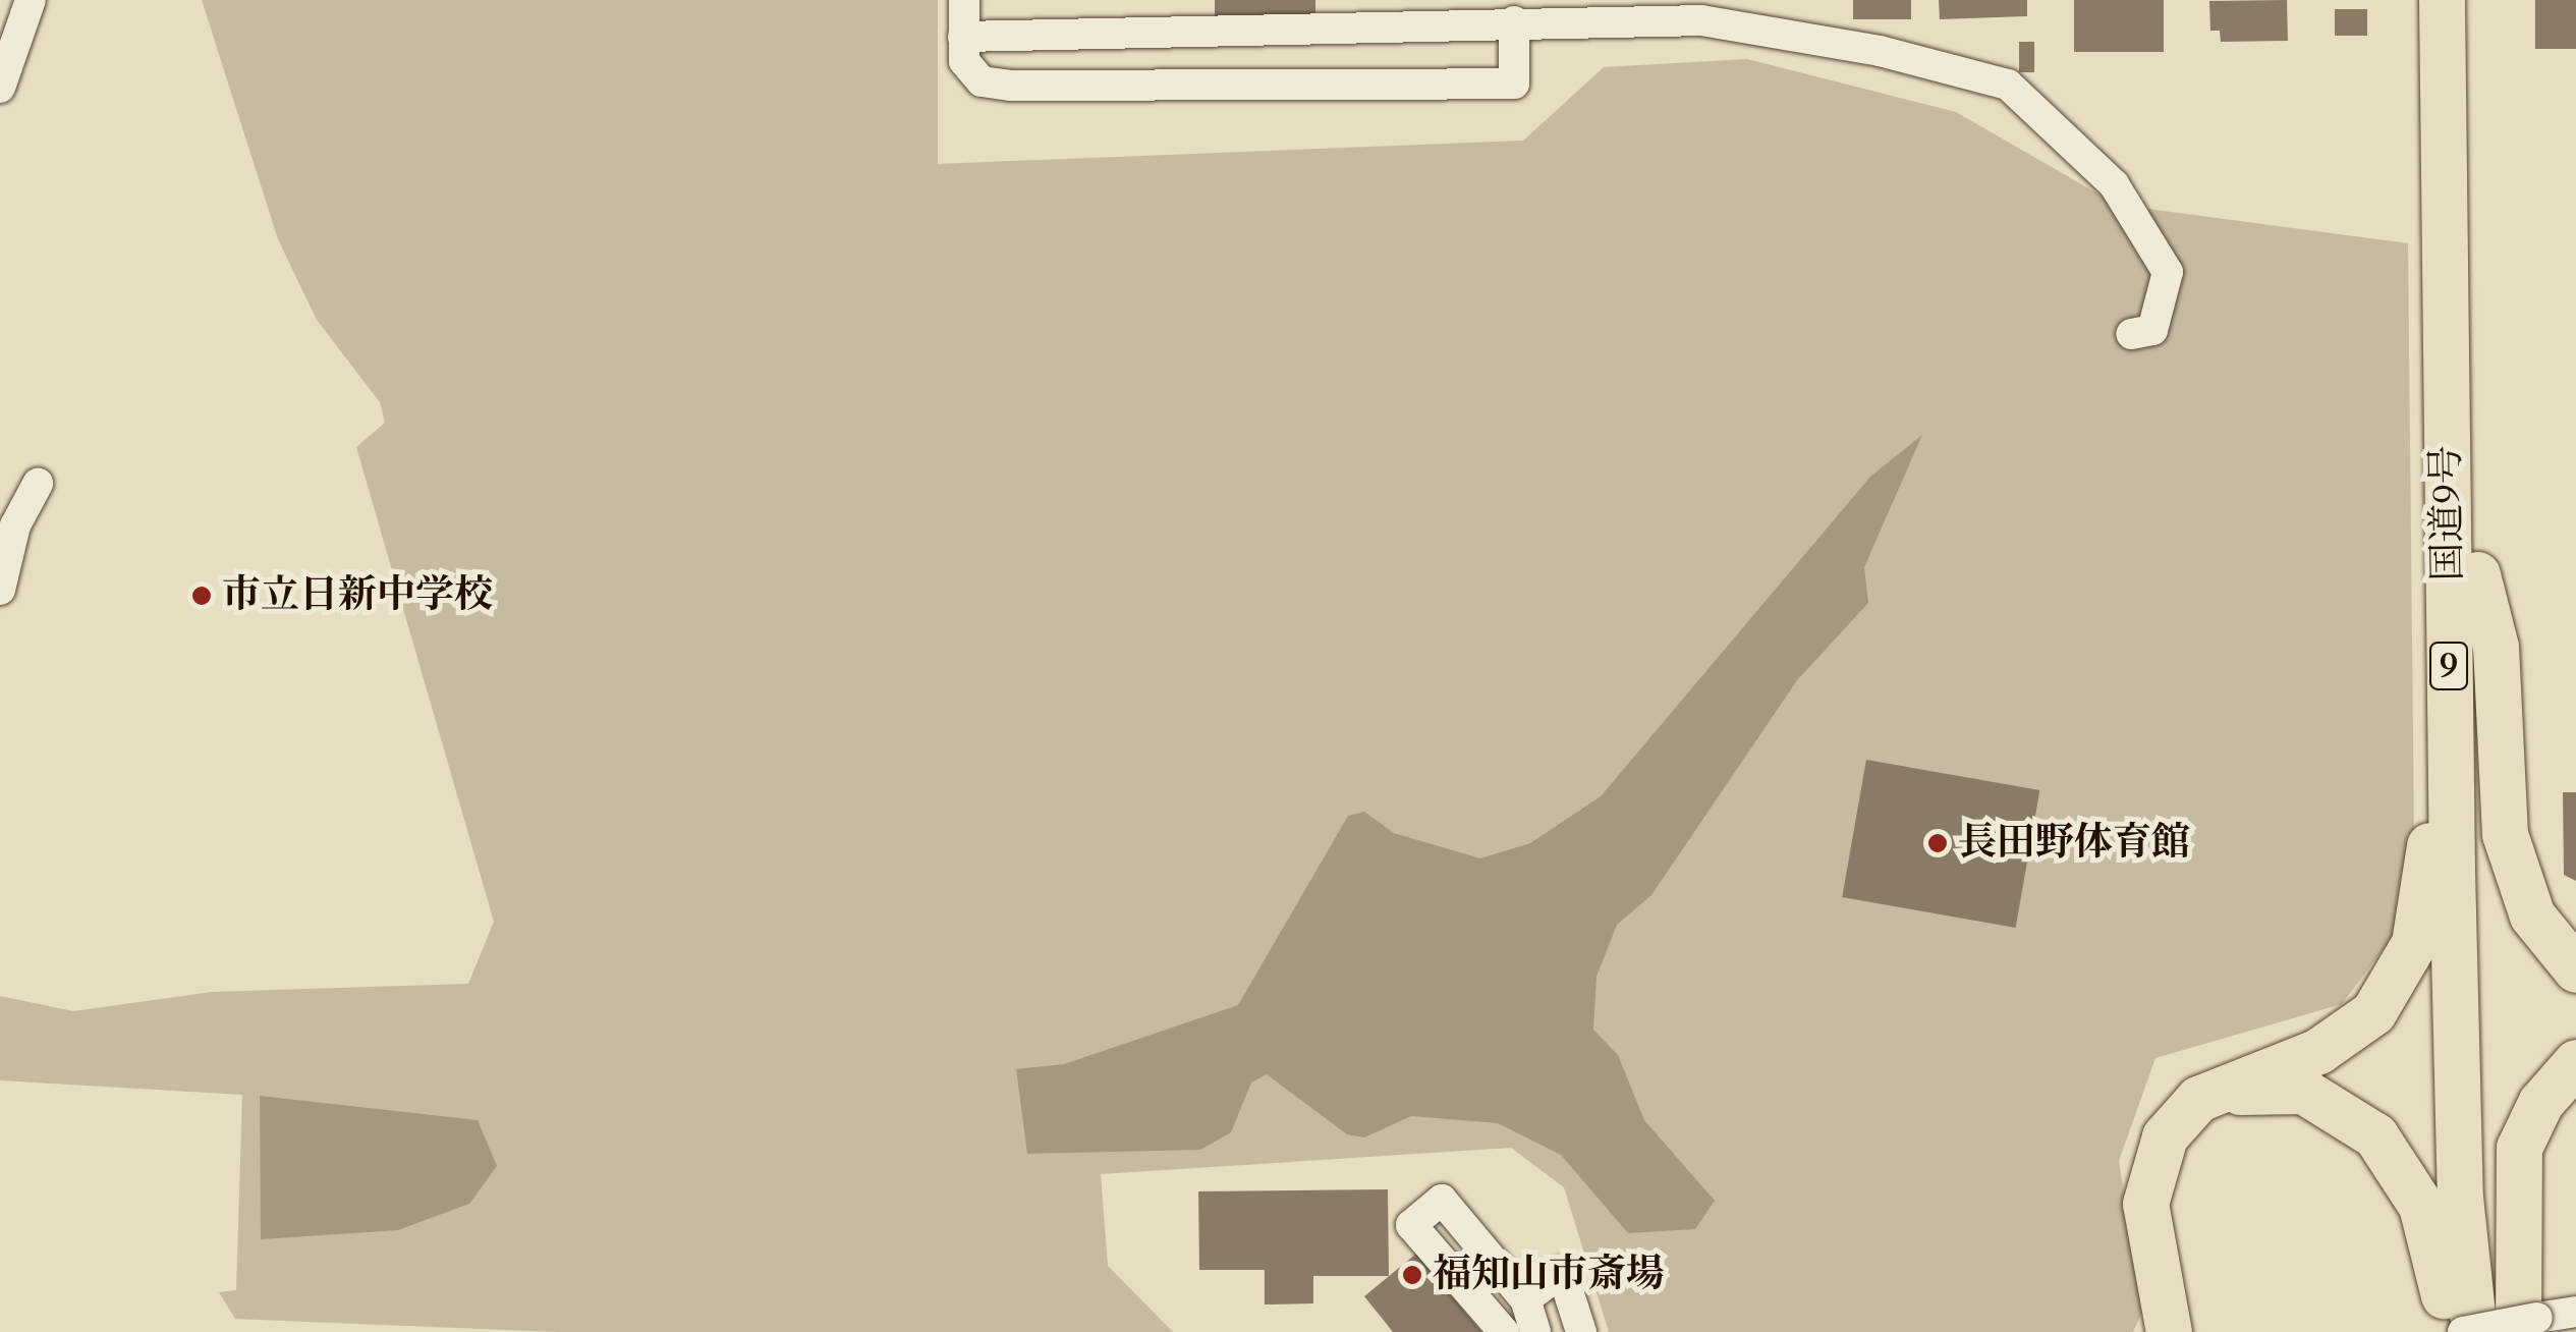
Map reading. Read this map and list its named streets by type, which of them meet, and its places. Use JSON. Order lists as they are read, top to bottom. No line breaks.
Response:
{"streets":{"highway":["国道9号","9"]},"places":["市立日新中学校","長田野体育館","福知山市斎場"]}
